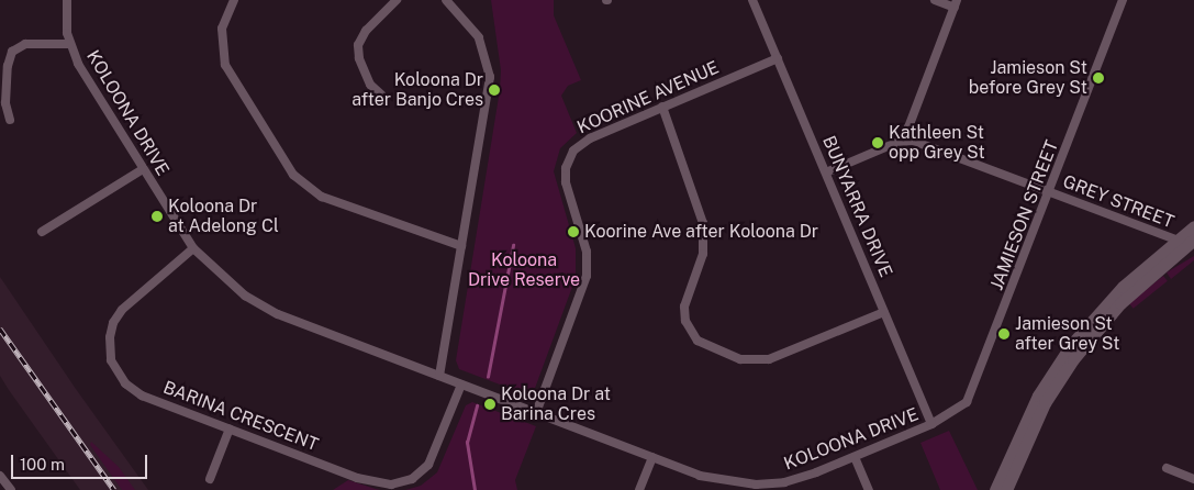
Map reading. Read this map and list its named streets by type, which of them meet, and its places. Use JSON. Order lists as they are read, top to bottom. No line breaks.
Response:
{"streets":{"street":["KOORINE AVENUE","KOLOONA DRIVE","GREY STREET","BUNYARRA DRIVE","JAMIESON STREET","BARINA CRESCENT"]},"crossings":[["KOORINE AVENUE","KOLOONA DRIVE"],["KOORINE AVENUE","BUNYARRA DRIVE"],["KOLOONA DRIVE","BUNYARRA DRIVE"],["KOLOONA DRIVE","JAMIESON STREET"],["KOLOONA DRIVE","BARINA CRESCENT"],["GREY STREET","JAMIESON STREET"],["BUNYARRA DRIVE","JAMIESON STREET"]],"parks":["Koloona Drive Reserve"],"places":["Jamieson St before Grey St","Koloona Dr after Banjo Cres","Kathleen St opp Grey St","Koloona Dr at Adelong Cl","Koorine Ave after Koloona Dr","Jamieson St after Grey St","Koloona Dr at Barina Cres"],"scale_bar":"100 m"}
